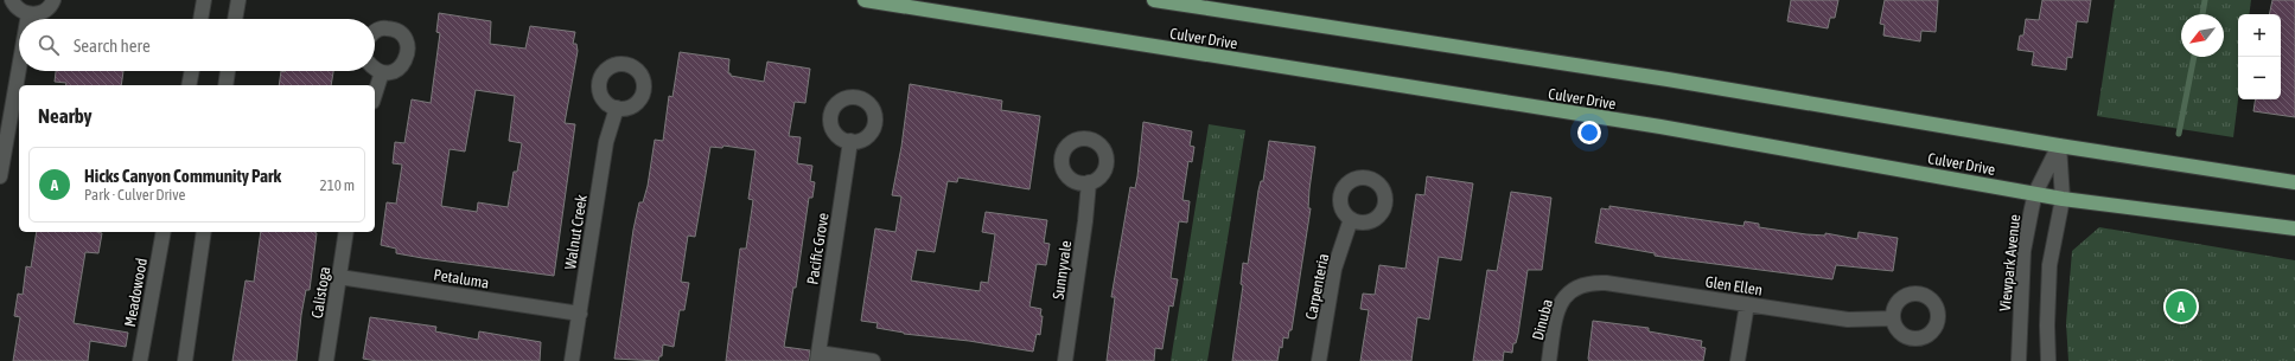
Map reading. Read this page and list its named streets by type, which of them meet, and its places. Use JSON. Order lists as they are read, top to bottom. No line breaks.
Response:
{"streets":{"main road":["Culver Drive"],"street":["Walnut Creek","Pacific Grove","Viewpark Avenue","Sunnyvale","Petaluma","Glen Ellen","Carpenteria","Meadowood","Calistoga","Dinuba"]},"crossings":[["Culver Drive","Viewpark Avenue"],["Walnut Creek","Petaluma"],["Petaluma","Calistoga"],["Glen Ellen","Dinuba"]],"north":"bottom left","page":{"map_buttons":["+","−"],"search":"Search here","heading":"Nearby","list":[{"mark":"A","name":"Hicks Canyon Community Park","note":"Park · Culver Drive","value":"210 m"}],"pins":"A"}}
